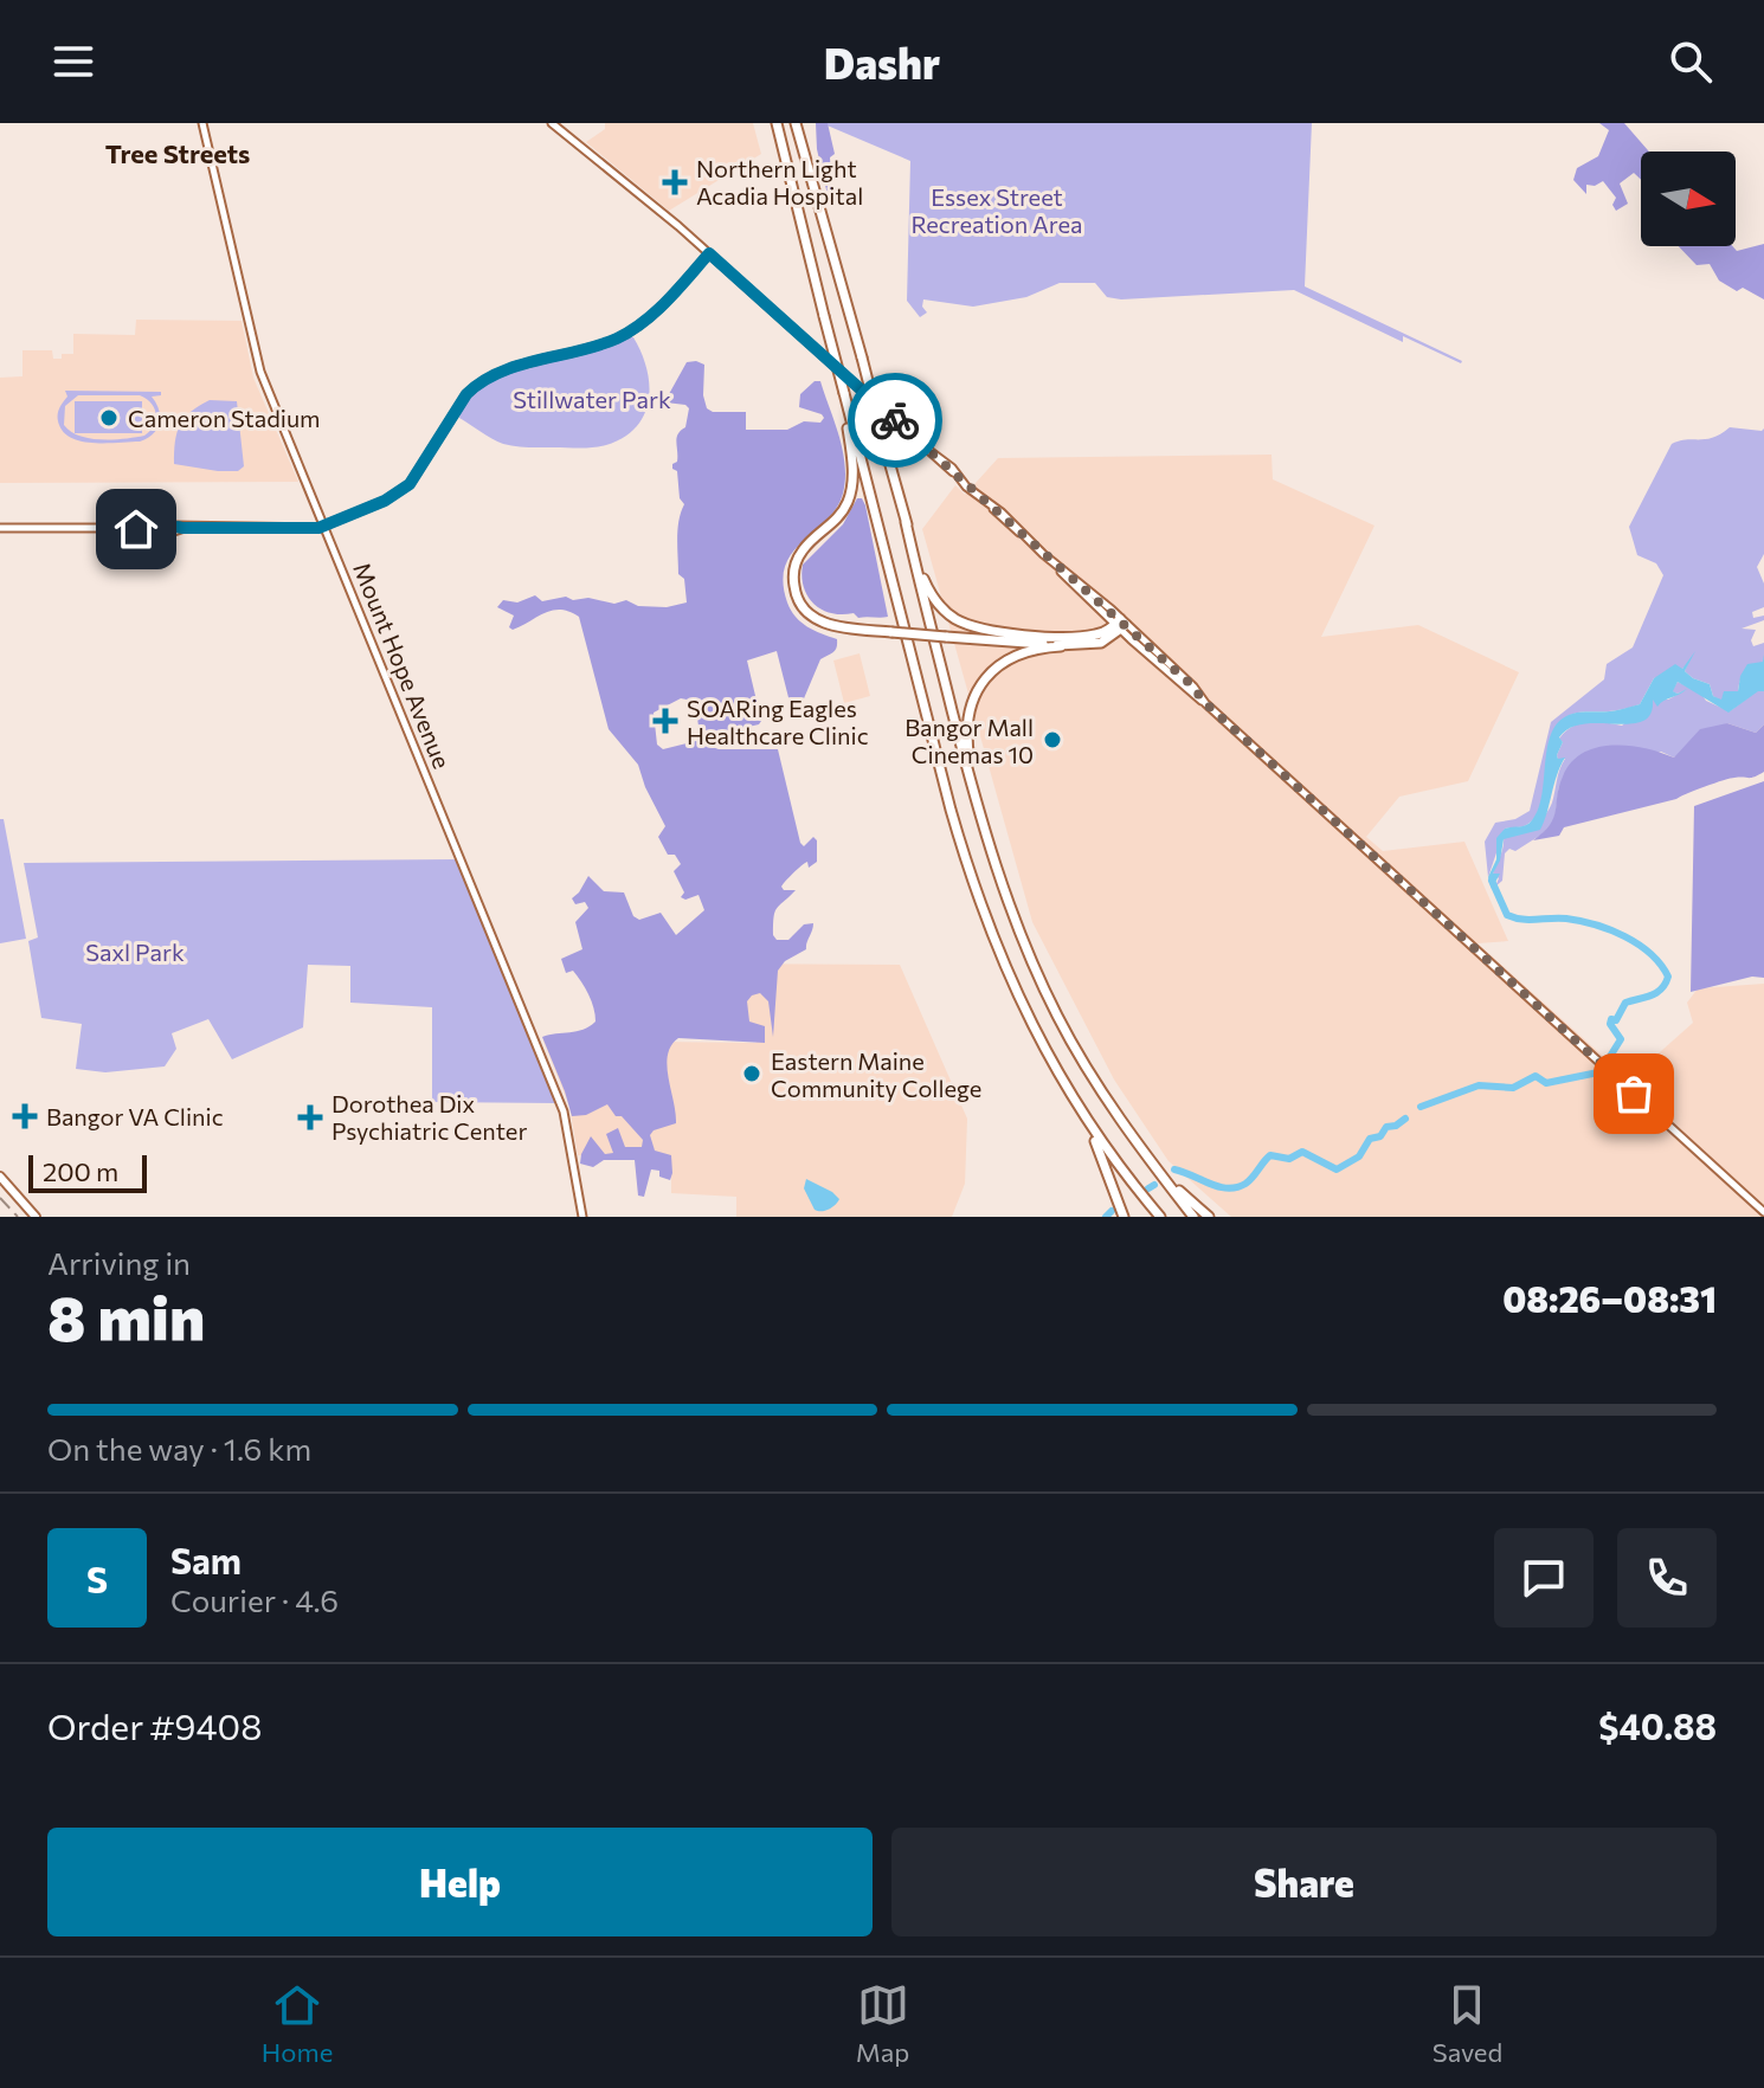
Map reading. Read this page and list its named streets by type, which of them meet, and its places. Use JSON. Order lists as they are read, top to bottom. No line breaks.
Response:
{"streets":{"street":["Mount Hope Avenue"]},"districts":["Tree Streets"],"parks":["Essex Street Recreation Area","Stillwater Park","Saxl Park"],"places":{"health":["Northern Light Acadia Hospital","SOARing Eagles Healthcare Clinic","Bangor VA Clinic","Dorothea Dix Psychiatric Center"],"other":["Cameron Stadium","Bangor Mall Cinemas 10","Eastern Maine Community College"]},"scale_bar":"200 m","north":"right","page":{"header":"Dashr","scale":"200 m","heading":["8 min","Arriving in","08:26–08:31"],"panel":["Sam","Courier · 4.6","Order #9408","$40.88"],"bar":"On the way · 1.6 km","round":"S","buttons":["Help","Share"],"tabs":["Home","Map","Saved"]}}
